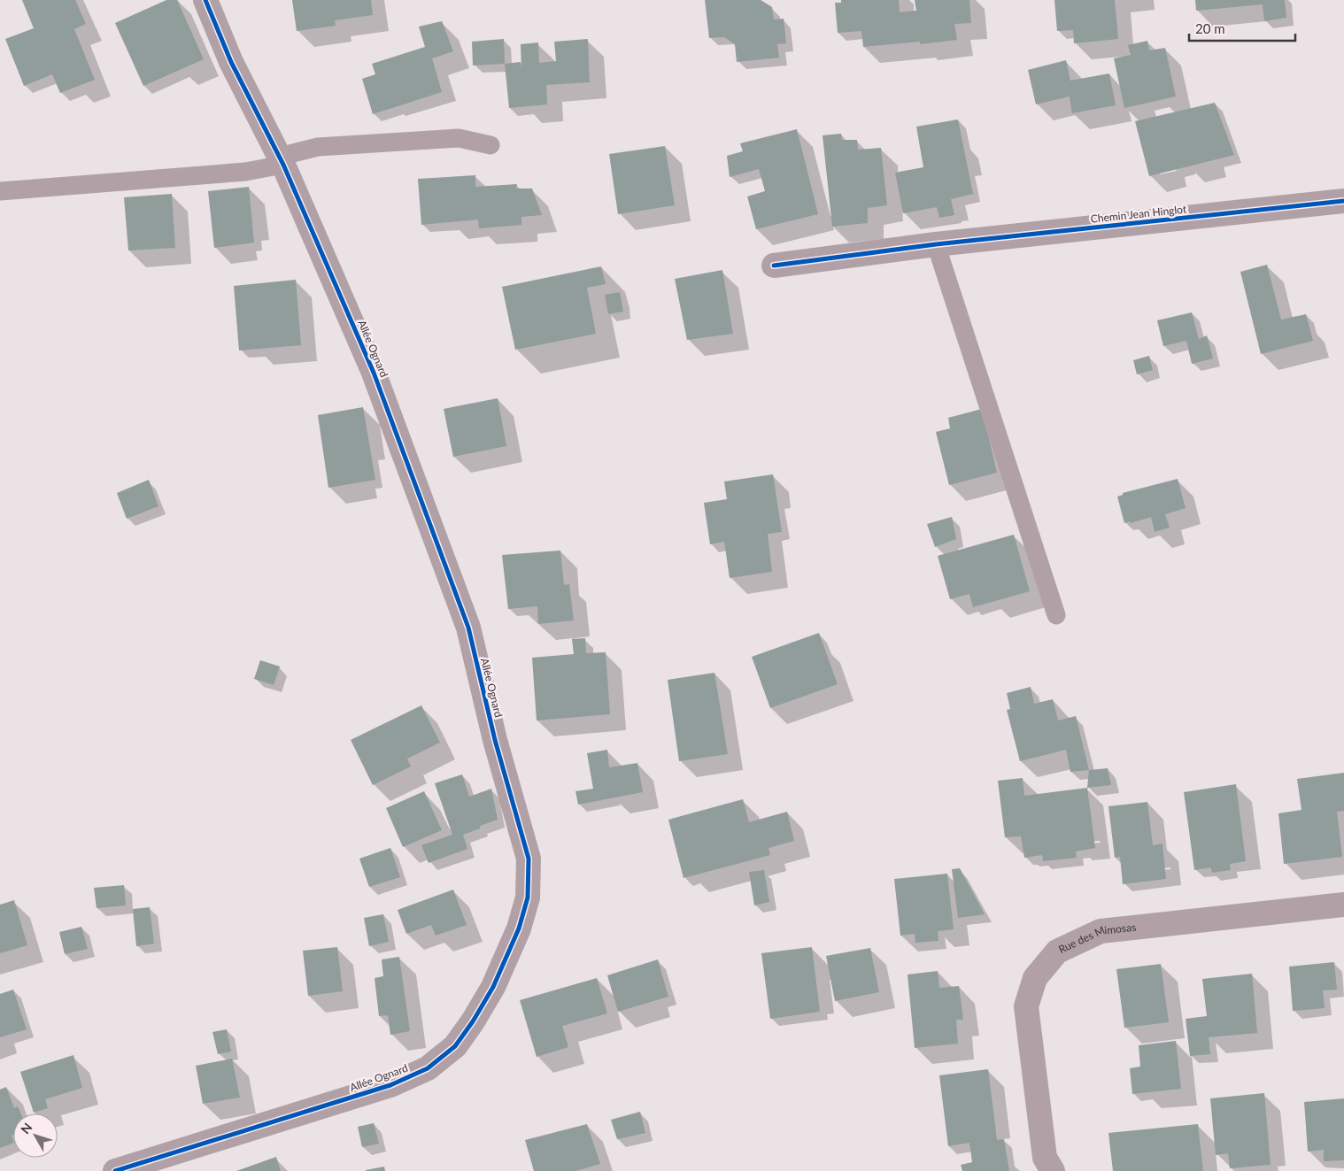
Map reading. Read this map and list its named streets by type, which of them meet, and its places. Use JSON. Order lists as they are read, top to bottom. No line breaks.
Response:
{"streets":{"street":["Chemin Jean Hinglot","Allée Ognard","Rue des Mimosas"]},"scale_bar":"20 m","north":"top left"}
